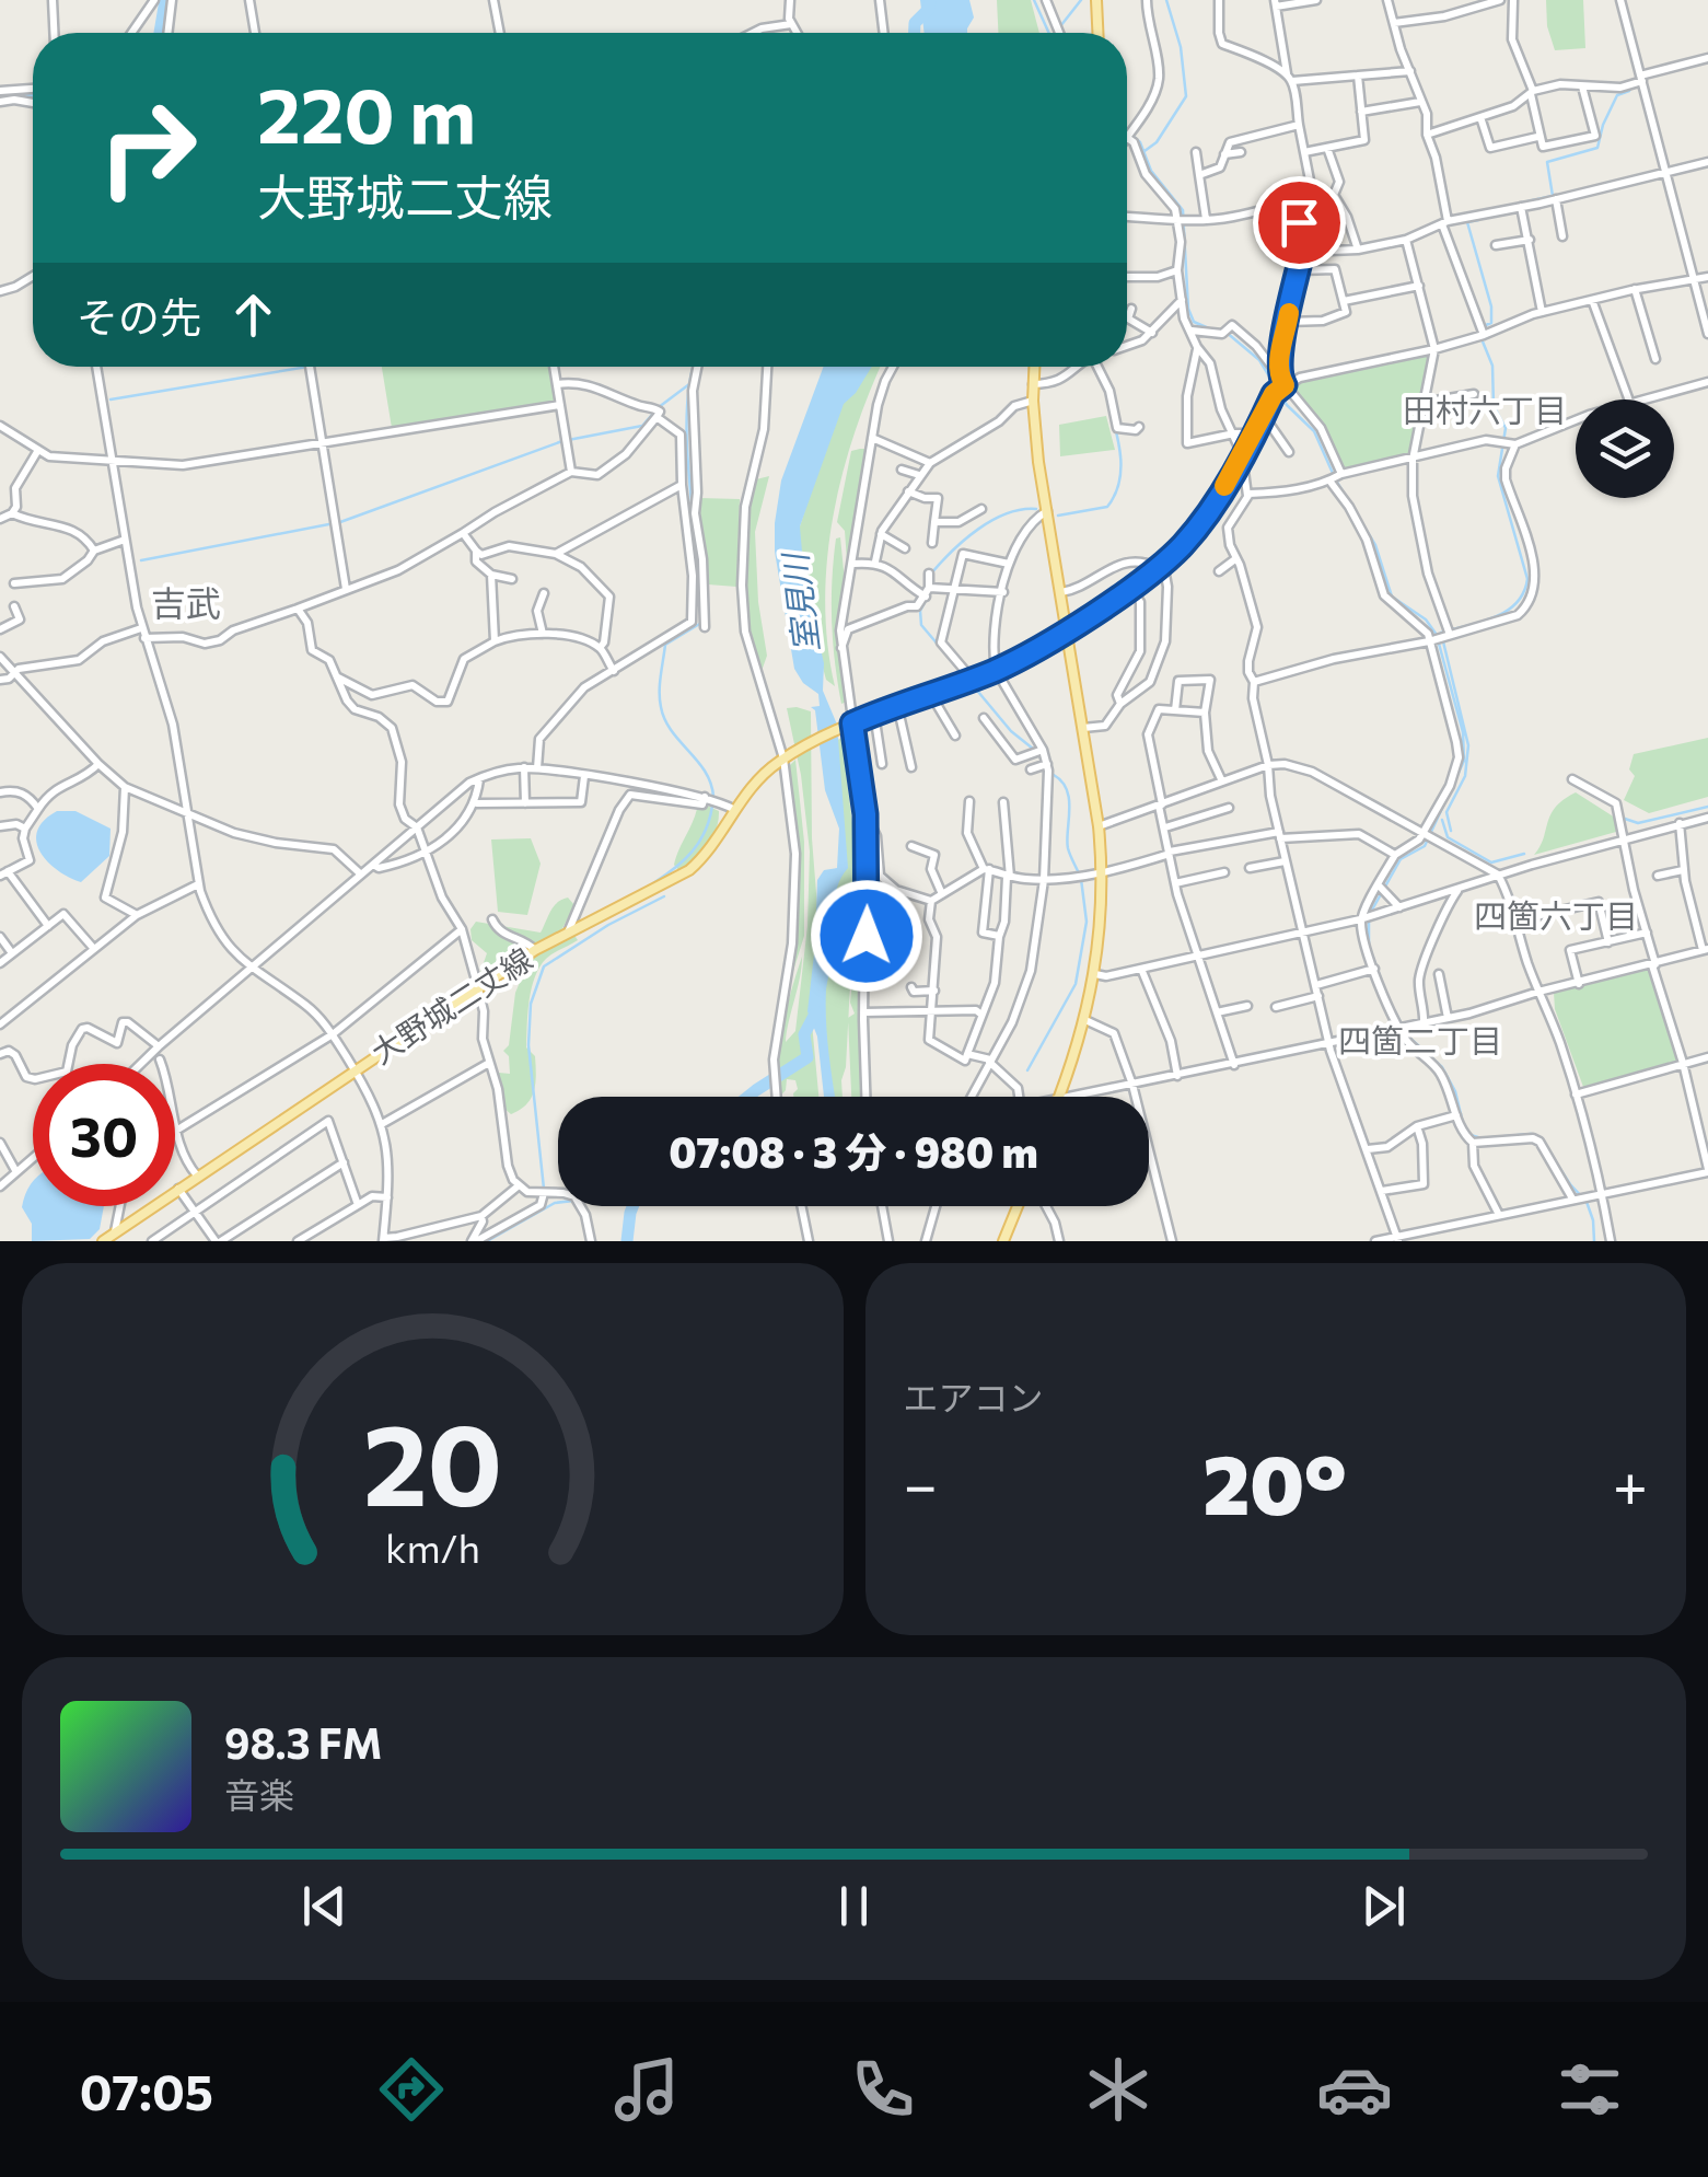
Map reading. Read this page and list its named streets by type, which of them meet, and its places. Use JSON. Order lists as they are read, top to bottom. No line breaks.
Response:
{"streets":{"main road":["大野城二丈線"]},"districts":["田村六丁目","吉武","四箇六丁目","四箇二丁目"],"water":["室見川"],"page":{"turn":["220 m","大野城二丈線"],"then":"その先","limit":"30","trip":"07:08 · 3 分 · 980 m","tile":"エアコン","heat":["−","20°","+"],"song":["98.3 FM","音楽"],"tabs":"07:05","gauge":["20","km/h"]}}
